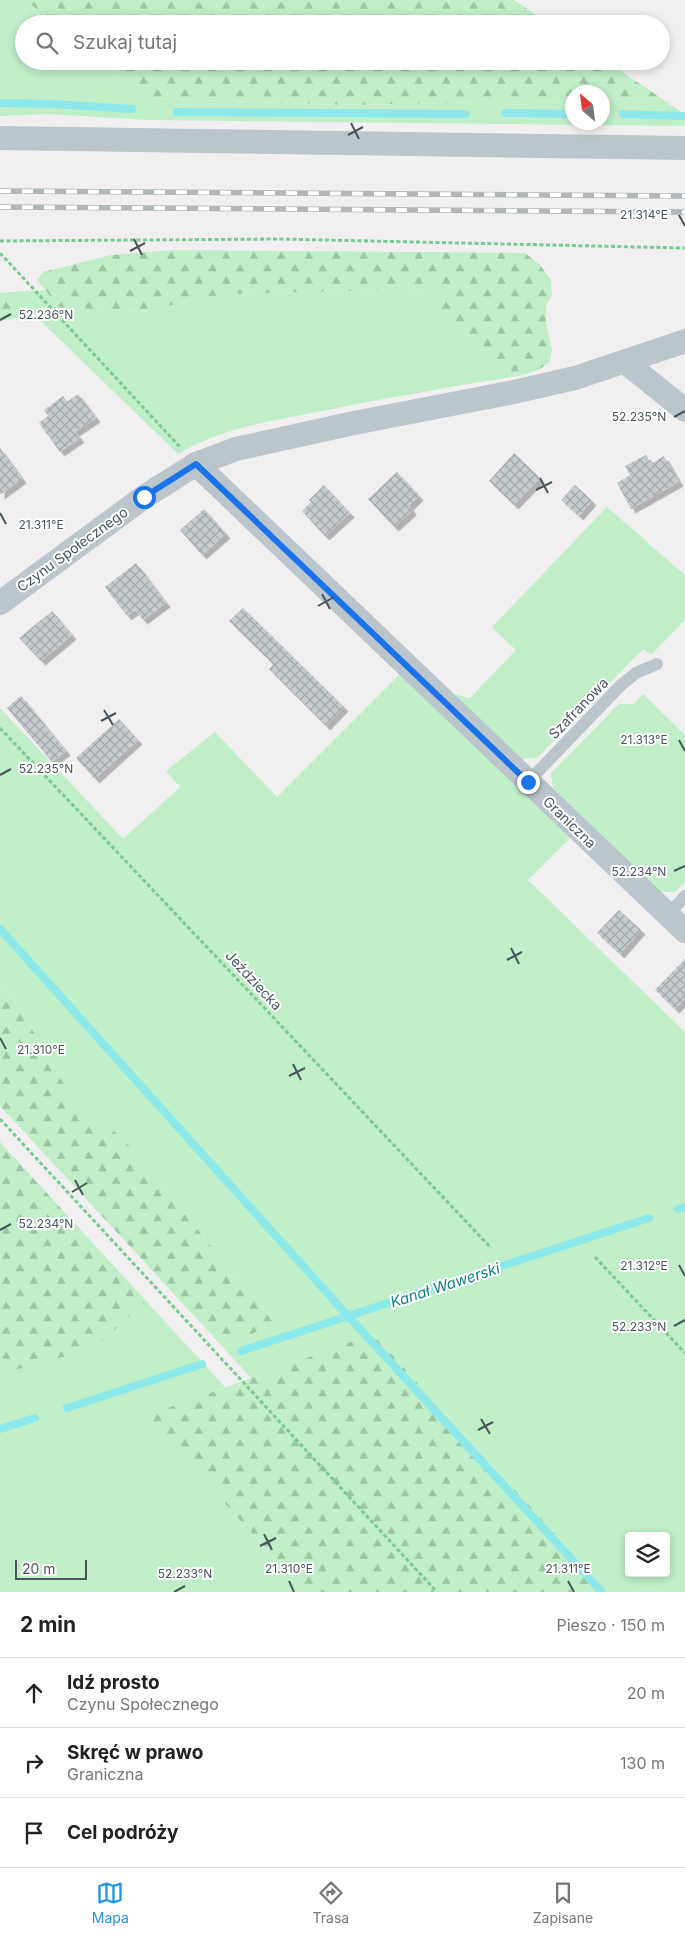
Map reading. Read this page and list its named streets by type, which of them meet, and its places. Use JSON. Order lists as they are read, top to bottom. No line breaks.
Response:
{"streets":{"street":["Czynu Społecznego","Graniczna"],"lane":["Szafranowa"],"path":["Jeździecka"]},"crossings":[["Czynu Społecznego","Graniczna"],["Szafranowa","Graniczna"]],"water":["Kanał Wawerski"],"scale_bar":"20 m","north":"top left","page":{"search":"Szukaj tutaj","scale":"20 m","heading":["2 min","Pieszo · 150 m"],"list":[["Idź prosto","Czynu Społecznego","20 m"],["Skręć w prawo","Graniczna","130 m"],"Cel podróży"],"nav":["Mapa","Trasa","Zapisane"]},"coordinates":["21.314°E","52.236°N","52.235°N","21.311°E","21.313°E","52.234°N","21.310°E","21.312°E","52.233°N"]}
